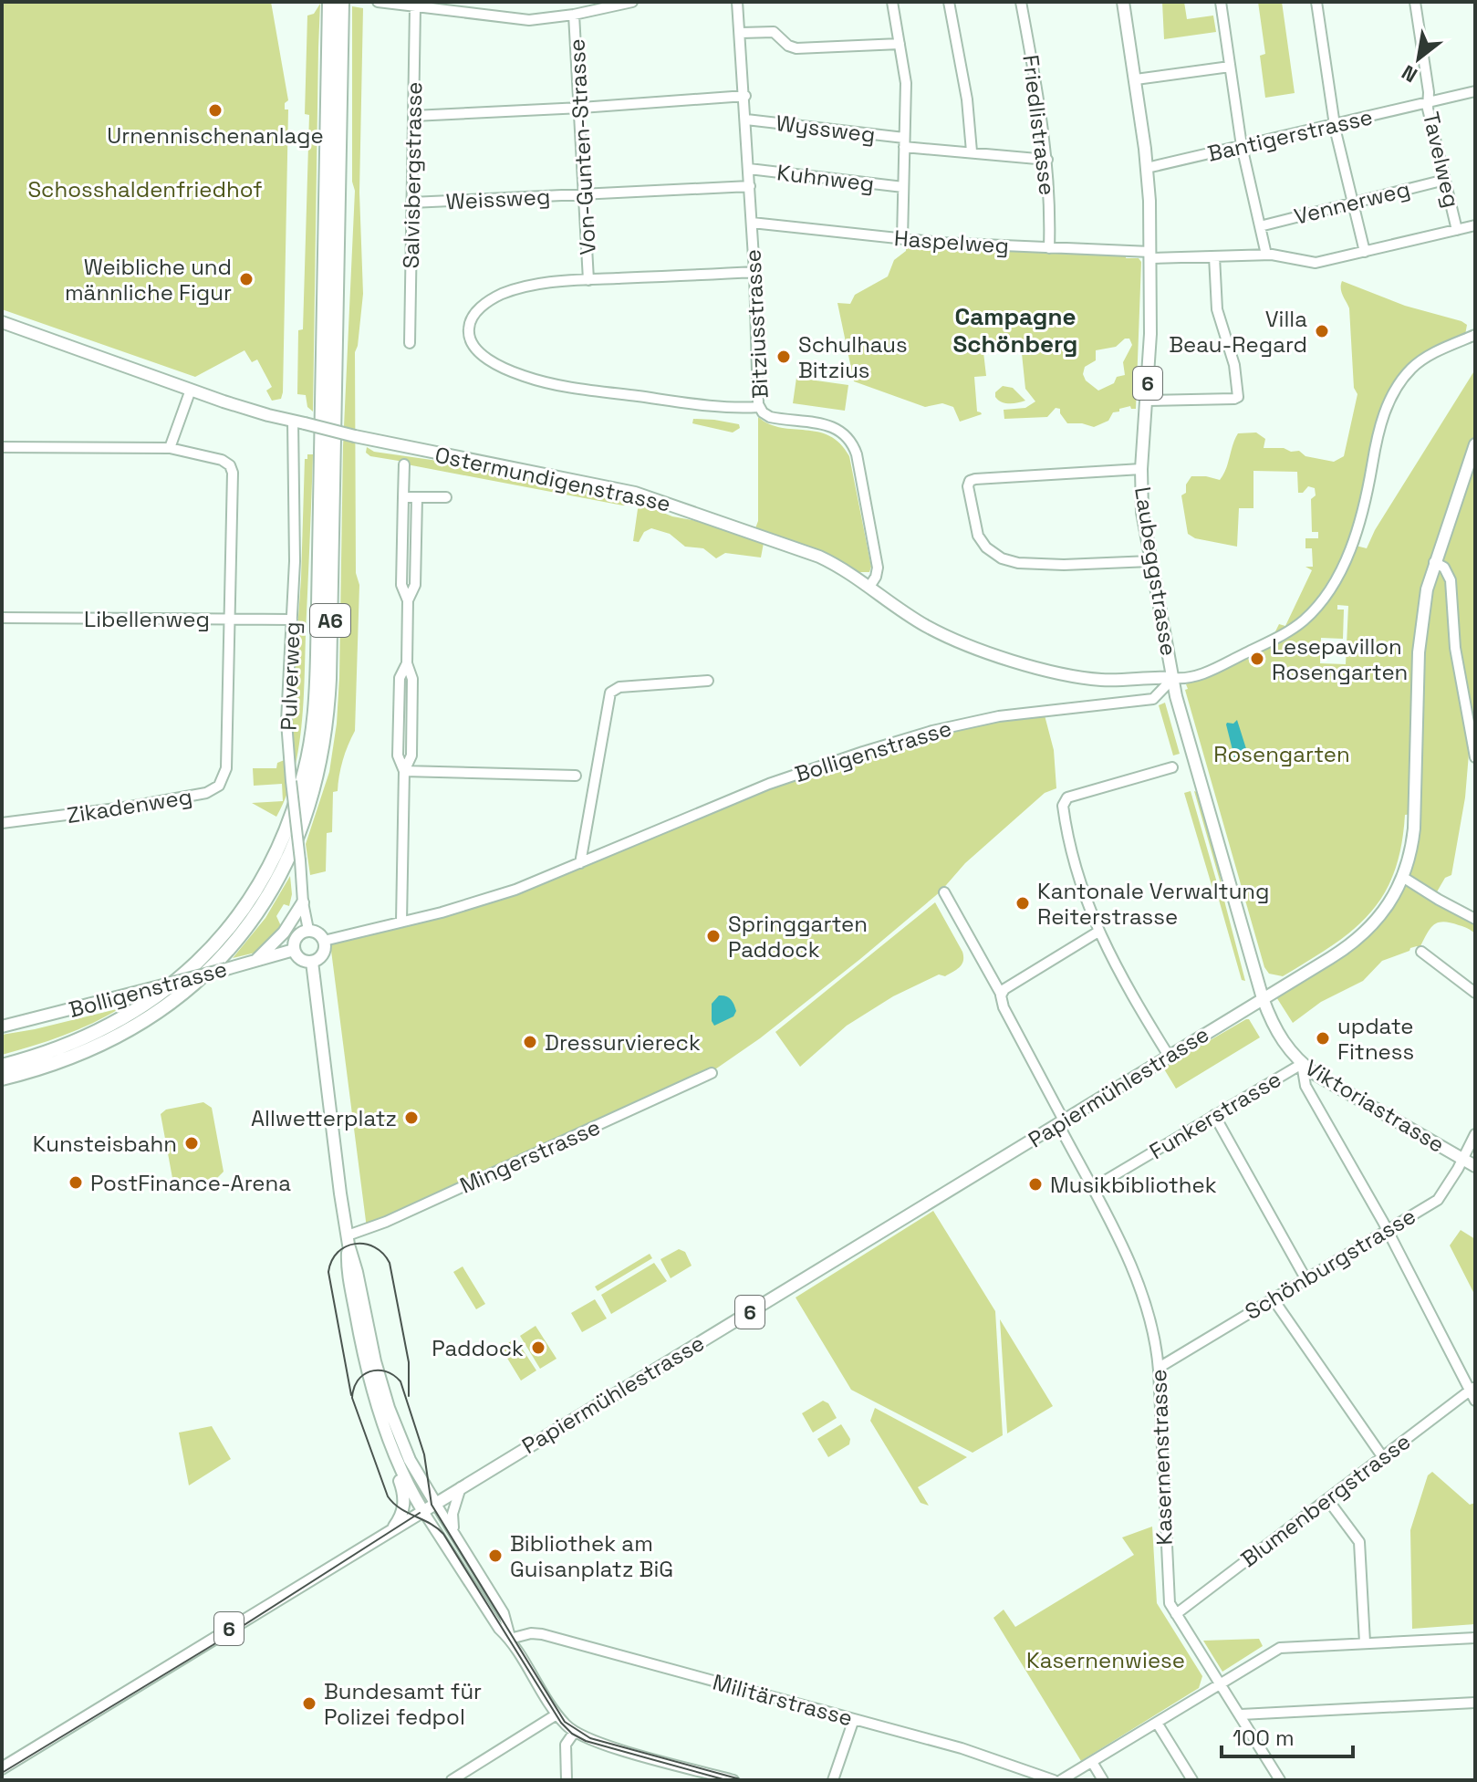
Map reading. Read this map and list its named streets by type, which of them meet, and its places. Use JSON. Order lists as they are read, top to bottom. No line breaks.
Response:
{"streets":{"highway":["A6"],"main road":["6","Ostermundigenstrasse","Laubeggstrasse","Bolligenstrasse","Papiermühlestrasse","Viktoriastrasse"],"street":["Friedlistrasse","Wyssweg","Bantigerstrasse","Von-Gunten-Strasse","Tavelweg","Salvisbergstrasse","Kuhnweg","Weissweg","Vennerweg","Haspelweg","Bitziusstrasse","Libellenweg","Pulverweg","Zikadenweg","Funkerstrasse","Mingerstrasse","Schönburgstrasse","Kasernenstrasse","Blumenbergstrasse","Militärstrasse"]},"crossings":[["Friedlistrasse","Wyssweg"],["Friedlistrasse","Haspelweg"],["Wyssweg","Bitziusstrasse"],["Bantigerstrasse","Tavelweg"],["Bantigerstrasse","Laubeggstrasse"],["Von-Gunten-Strasse","Weissweg"],["Tavelweg","Vennerweg"],["Salvisbergstrasse","Weissweg"],["Kuhnweg","Bitziusstrasse"],["Weissweg","Bitziusstrasse"],["Haspelweg","Bitziusstrasse"],["Haspelweg","Laubeggstrasse"],["Bitziusstrasse","Ostermundigenstrasse"],["Ostermundigenstrasse","Laubeggstrasse"],["Ostermundigenstrasse","Pulverweg"],["Ostermundigenstrasse","Bolligenstrasse"],["Laubeggstrasse","Bolligenstrasse"],["Laubeggstrasse","Papiermühlestrasse"],["Laubeggstrasse","Viktoriastrasse"],["Libellenweg","Pulverweg"],["Libellenweg","Zikadenweg"],["Pulverweg","Bolligenstrasse"],["Papiermühlestrasse","Viktoriastrasse"],["Papiermühlestrasse","Kasernenstrasse"],["Viktoriastrasse","Funkerstrasse"],["Viktoriastrasse","Schönburgstrasse"],["Funkerstrasse","Kasernenstrasse"],["Schönburgstrasse","Kasernenstrasse"],["Kasernenstrasse","Blumenbergstrasse"]],"districts":["Campagne Schönberg"],"parks":["Schosshaldenfriedhof","Rosengarten","Kasernenwiese"],"places":["Urnennischenanlage","Weibliche und männliche Figur","Villa Beau-Regard","Schulhaus Bitzius","Lesepavillon Rosengarten","Kantonale Verwaltung Reiterstrasse","Springgarten Paddock","update Fitness","Dressurviereck","Allwetterplatz","Kunsteisbahn","PostFinance-Arena","Musikbibliothek","Paddock","Bibliothek am Guisanplatz BiG","Bundesamt für Polizei fedpol"],"scale_bar":"100 m","north":"bottom left"}
